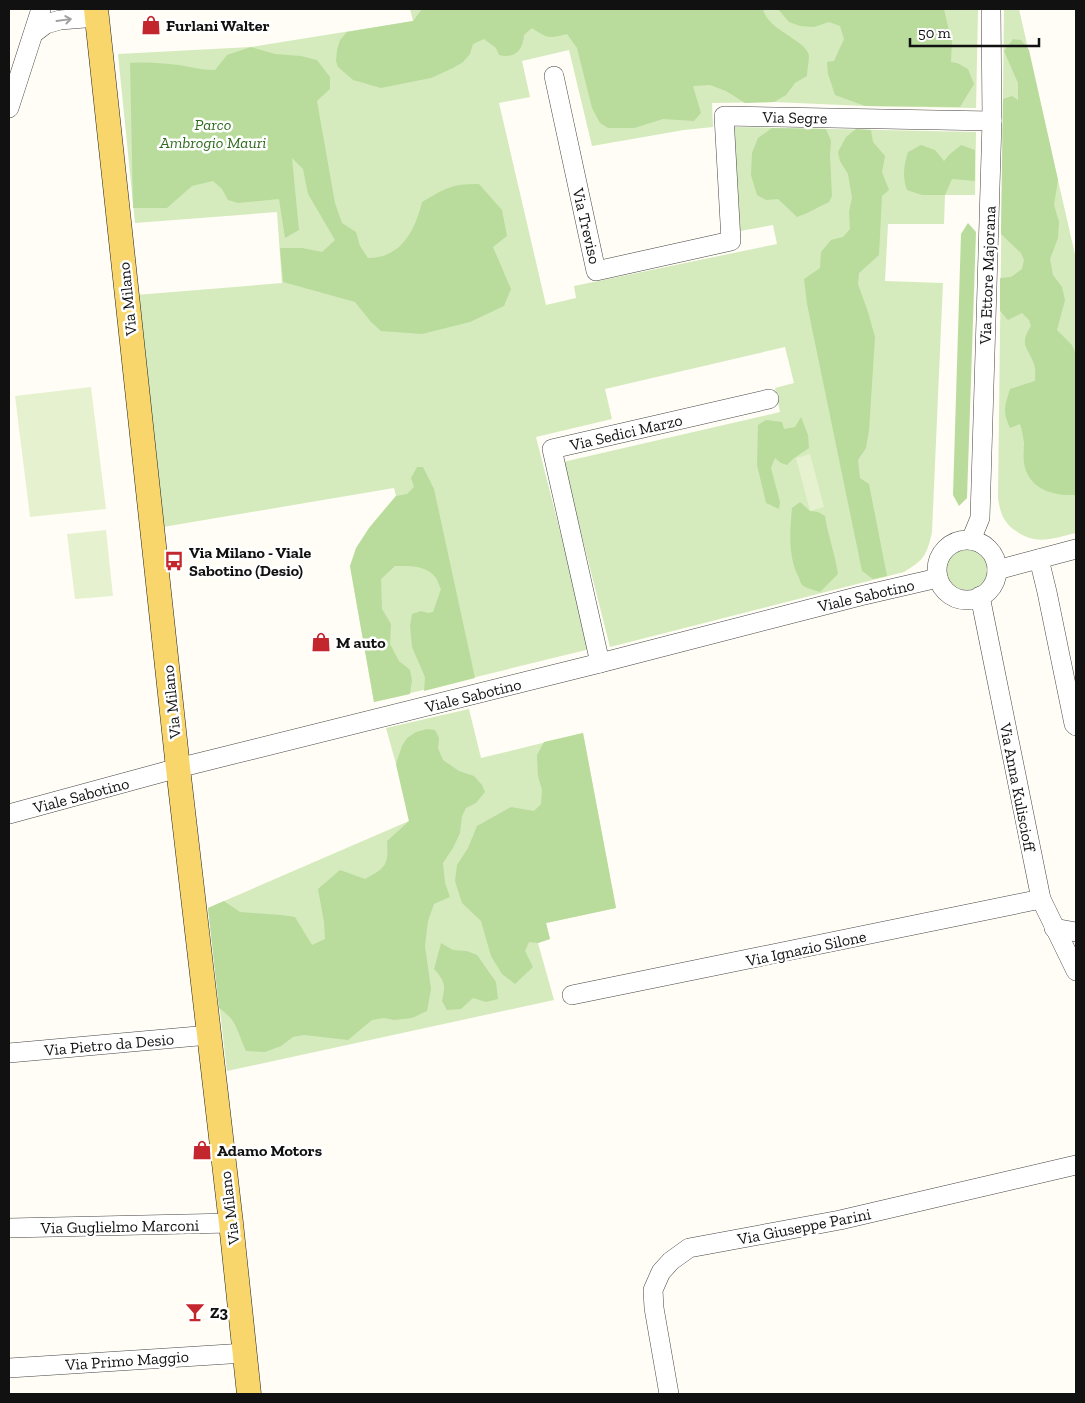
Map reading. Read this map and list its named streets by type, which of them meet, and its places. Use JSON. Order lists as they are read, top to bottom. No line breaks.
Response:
{"streets":{"main road":["Via Milano"],"street":["Via Segre","Via Treviso","Via Ettore Majorana","Via Sedici Marzo","Viale Sabotino","Via Anna Kuliscioff","Via Ignazio Silone","Via Pietro da Desio","Via Guglielmo Marconi","Via Giuseppe Parini","Via Primo Maggio"]},"crossings":[["Via Segre","Via Treviso"],["Via Segre","Via Ettore Majorana"],["Via Ettore Majorana","Viale Sabotino"],["Via Ettore Majorana","Via Anna Kuliscioff"],["Via Milano","Viale Sabotino"],["Via Milano","Via Pietro da Desio"],["Via Milano","Via Guglielmo Marconi"],["Via Milano","Via Primo Maggio"],["Via Sedici Marzo","Viale Sabotino"],["Viale Sabotino","Via Anna Kuliscioff"],["Via Anna Kuliscioff","Via Ignazio Silone"]],"parks":["Parco Ambrogio Mauri"],"places":{"shop":["Furlani Walter","M auto","Adamo Motors"],"bus stop":["Via Milano - Viale Sabotino (Desio)"],"bar":["Z3"]},"scale_bar":"50 m"}
